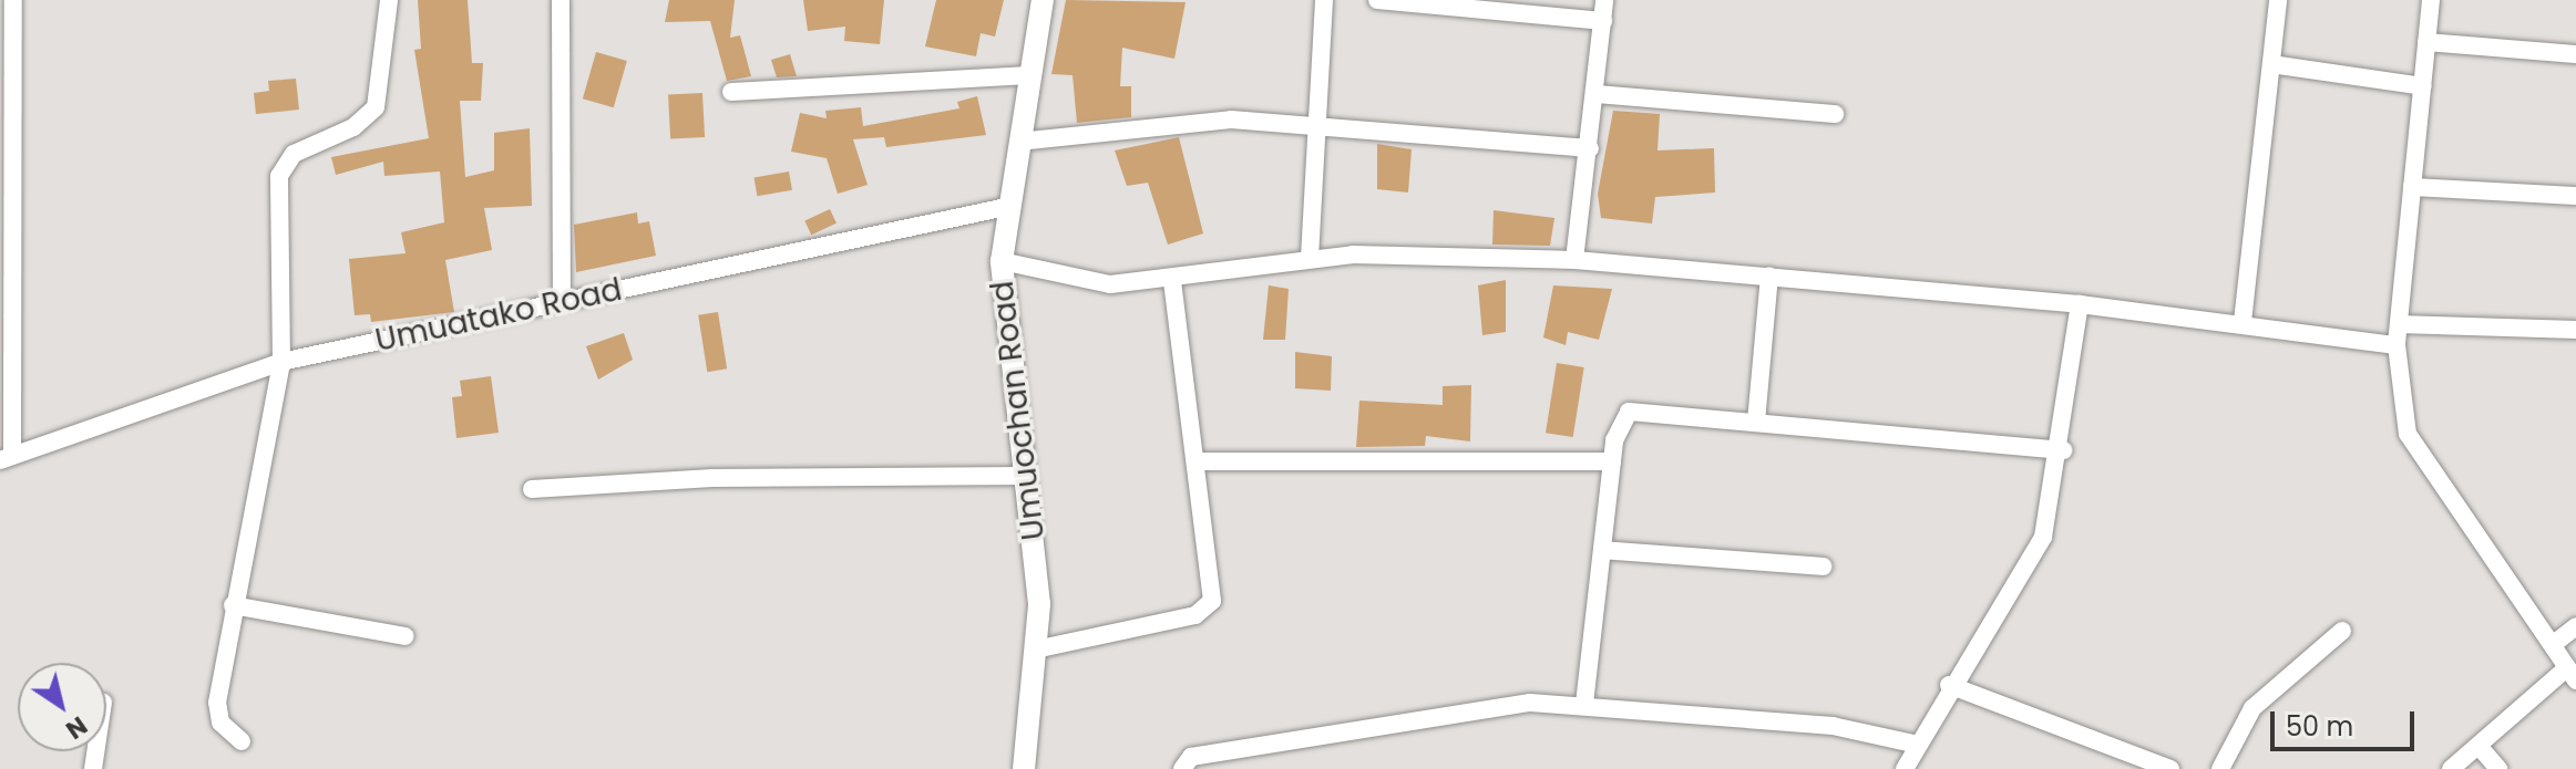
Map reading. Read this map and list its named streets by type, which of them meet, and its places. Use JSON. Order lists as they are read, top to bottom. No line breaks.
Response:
{"streets":{"street":["Umuatako Road","Umuochan Road"]},"crossings":[["Umuatako Road","Umuochan Road"]],"scale_bar":"50 m","north":"bottom right"}
